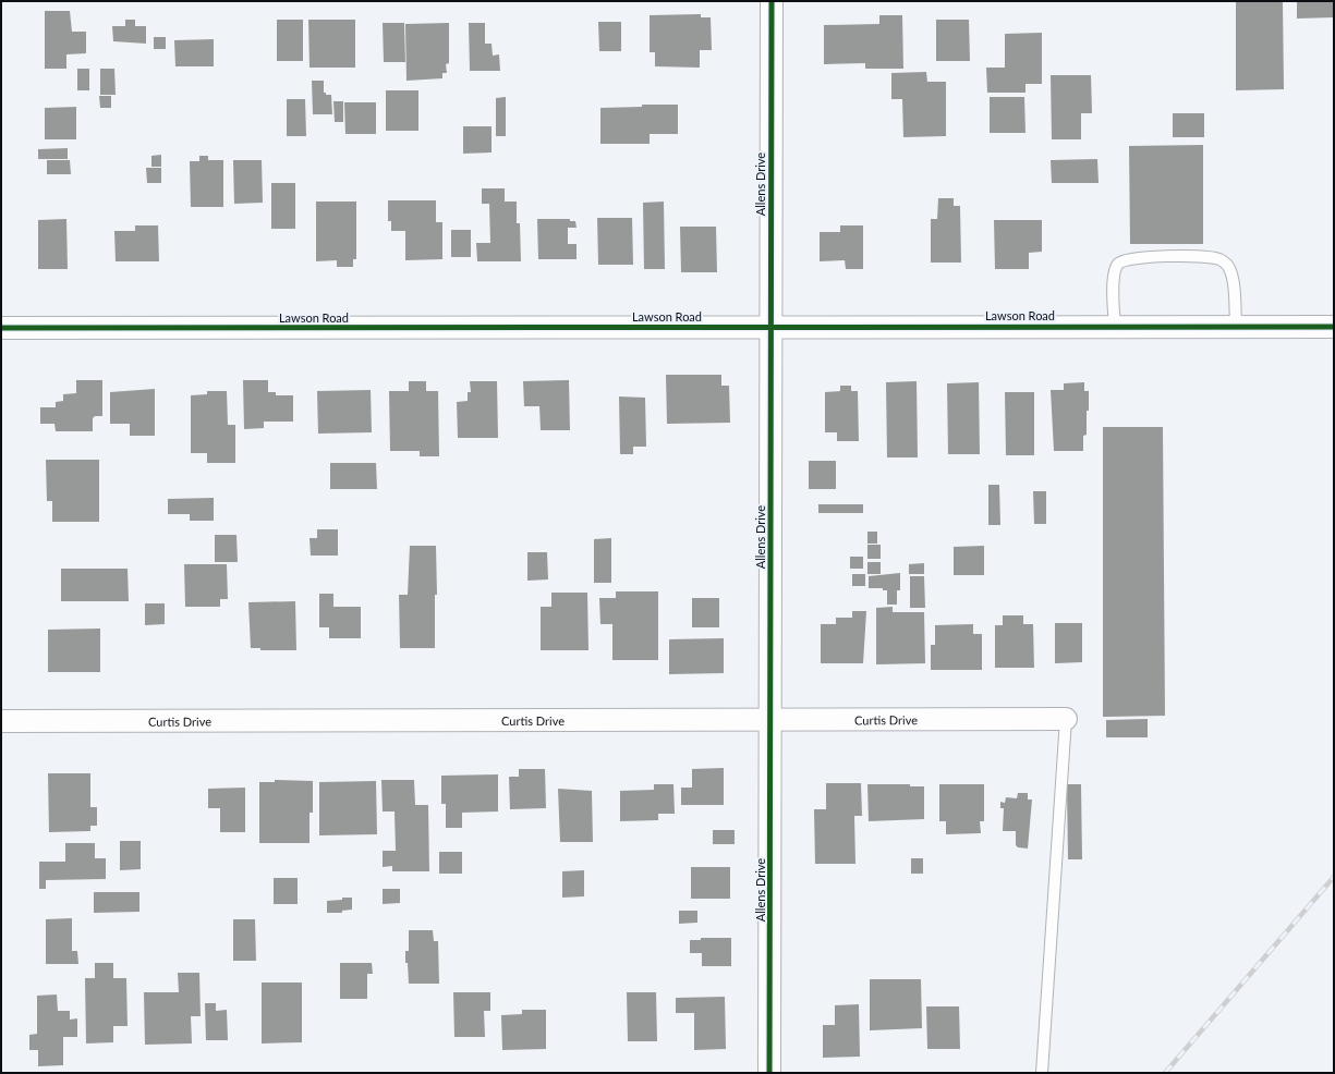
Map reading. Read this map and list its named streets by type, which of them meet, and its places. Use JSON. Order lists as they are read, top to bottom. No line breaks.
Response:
{"streets":{"street":["Allens Drive","Lawson Road","Curtis Drive"]},"crossings":[["Allens Drive","Lawson Road"],["Allens Drive","Curtis Drive"]]}
